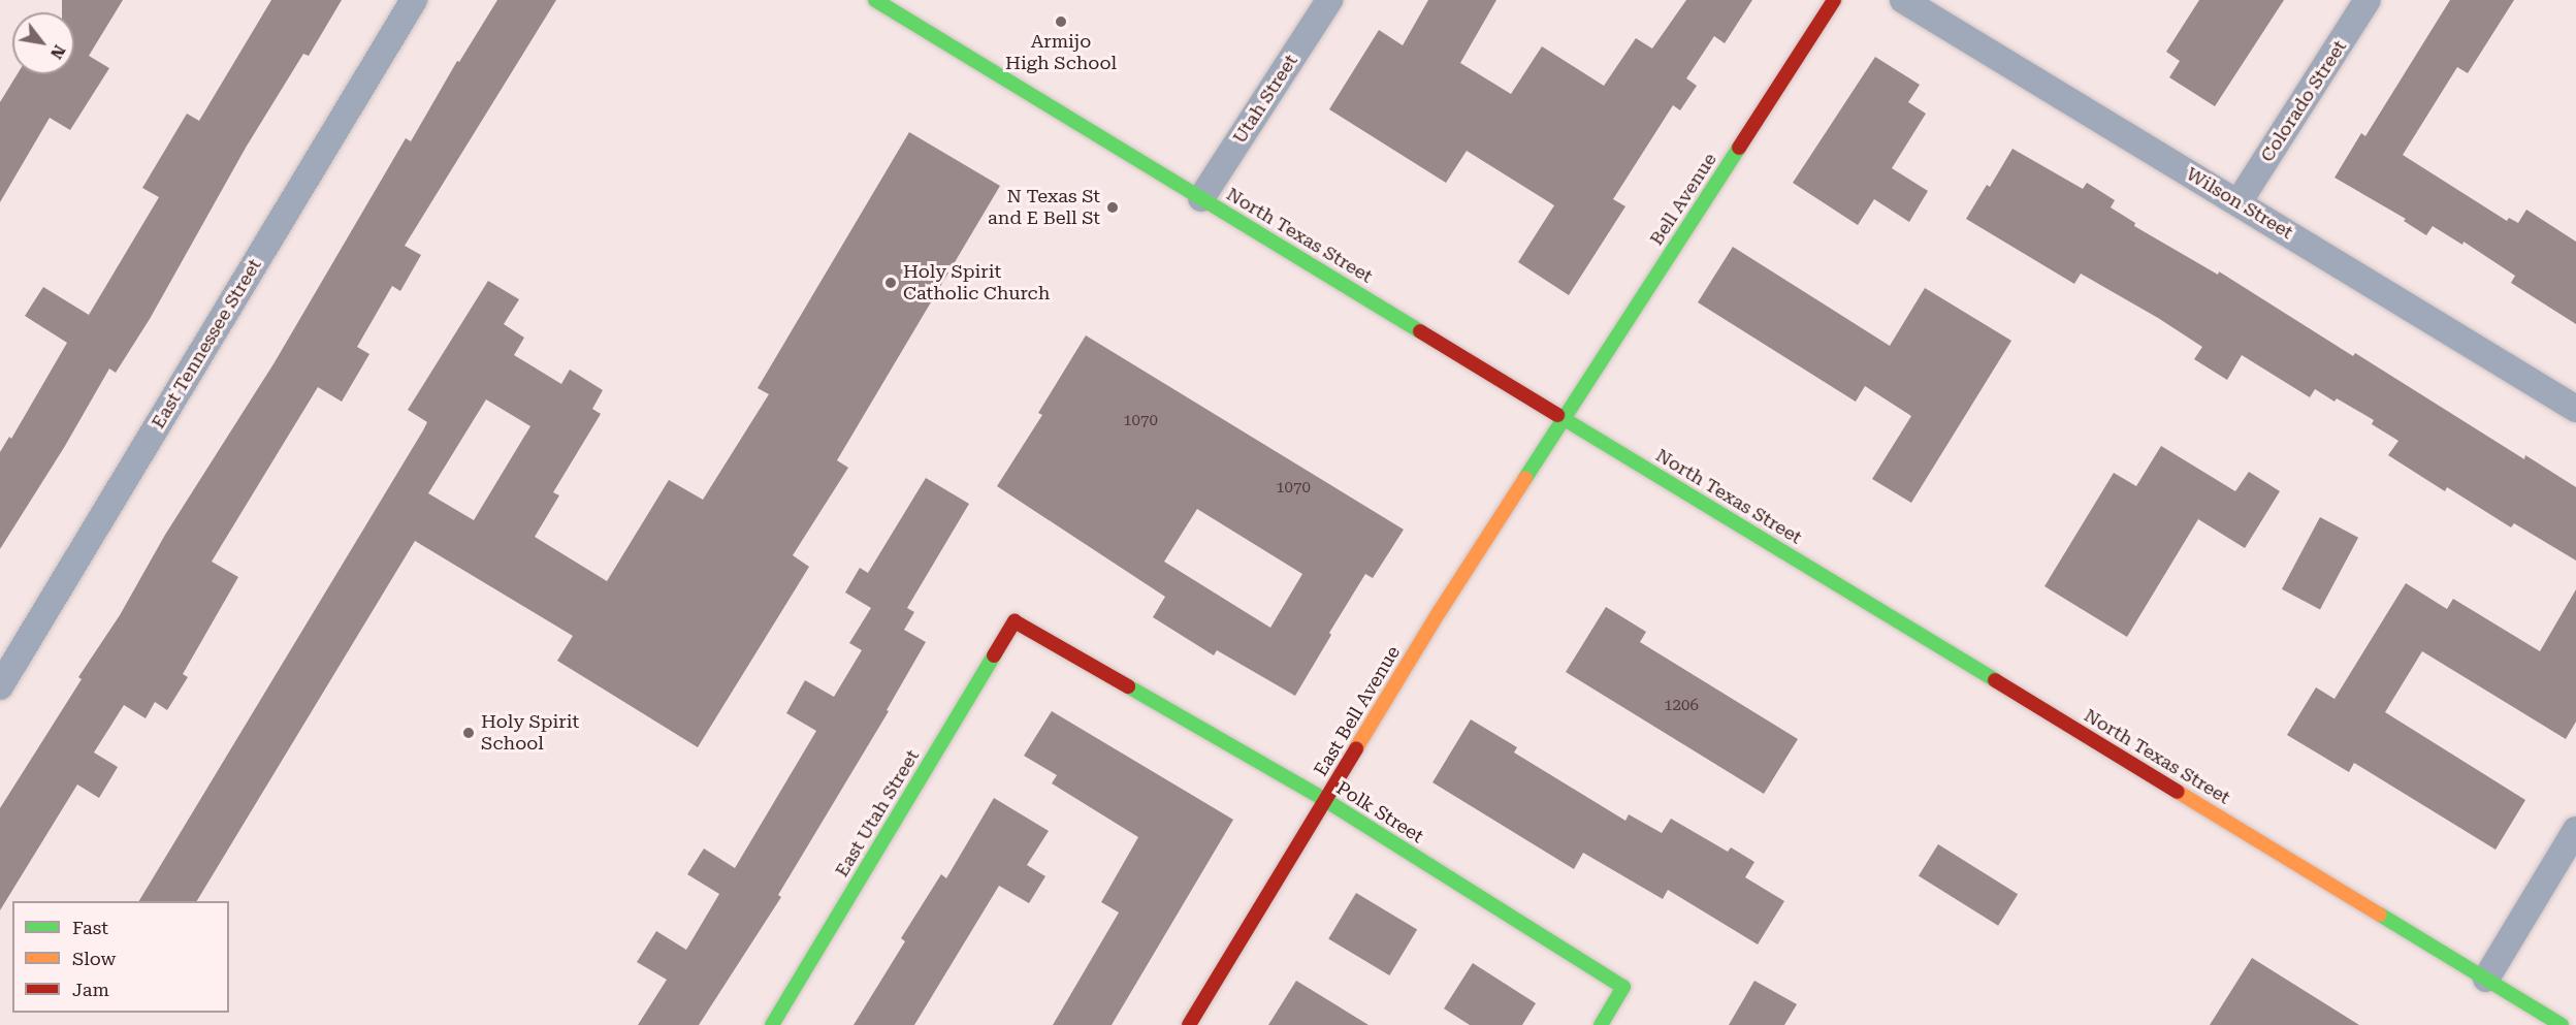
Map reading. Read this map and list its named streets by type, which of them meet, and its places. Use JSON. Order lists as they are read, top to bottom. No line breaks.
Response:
{"streets":{"street":["Utah Street","Colorado Street","Bell Avenue","Wilson Street","North Texas Street","East Tennessee Street","East Bell Avenue","Polk Street","East Utah Street"]},"crossings":[["Utah Street","North Texas Street"],["Colorado Street","Wilson Street"],["Bell Avenue","North Texas Street"],["Bell Avenue","East Bell Avenue"],["North Texas Street","East Bell Avenue"],["East Bell Avenue","Polk Street"],["Polk Street","East Utah Street"]],"places":["Armijo High School","N Texas St and E Bell St","Holy Spirit Catholic Church","Holy Spirit School"],"house_numbers":["1070","1070","1206"],"legend":["Fast","Slow","Jam"],"north":"bottom right"}
